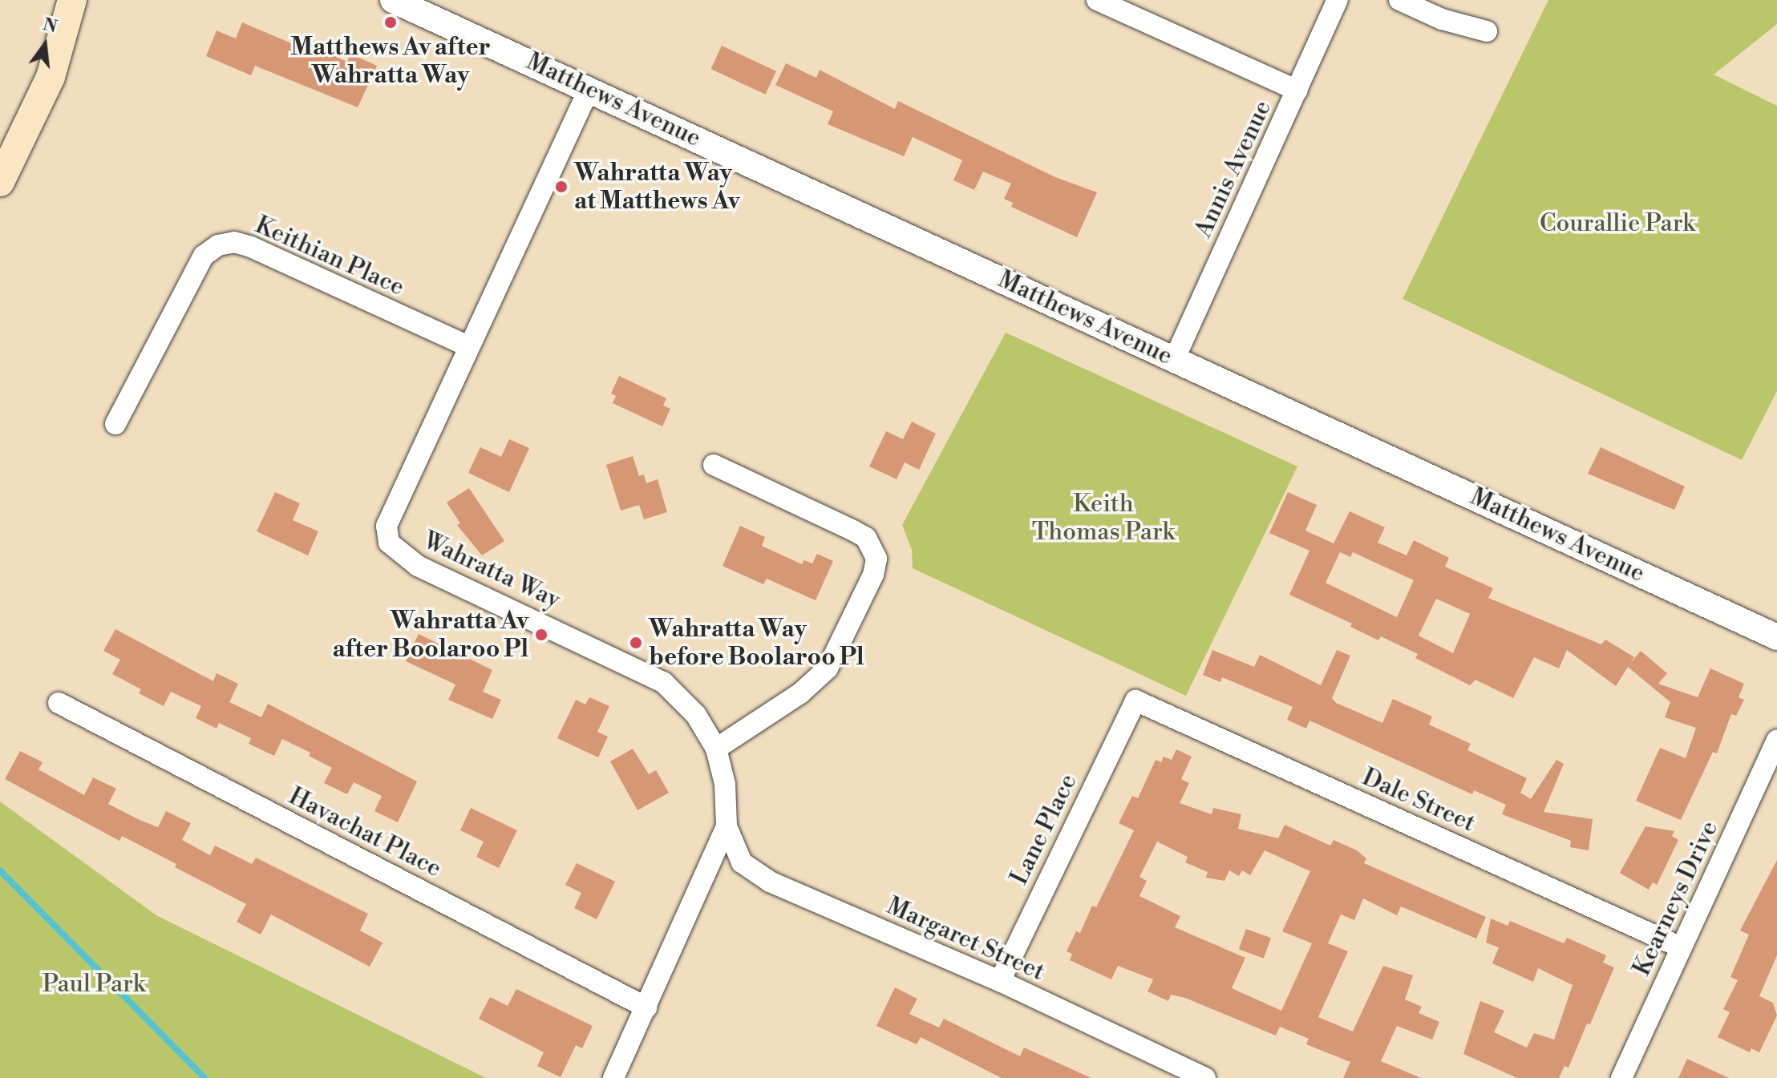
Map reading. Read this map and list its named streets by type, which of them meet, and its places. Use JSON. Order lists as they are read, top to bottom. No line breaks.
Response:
{"streets":{"street":["Matthews Avenue","Annis Avenue","Keithian Place","Wahratta Way","Dale Street","Lane Place","Havachat Place","Kearneys Drive","Margaret Street"]},"crossings":[["Matthews Avenue","Annis Avenue"],["Matthews Avenue","Wahratta Way"],["Keithian Place","Wahratta Way"],["Wahratta Way","Havachat Place"],["Wahratta Way","Margaret Street"],["Dale Street","Lane Place"],["Dale Street","Kearneys Drive"],["Lane Place","Margaret Street"]],"parks":["Courallie Park","Keith Thomas Park","Paul Park"],"places":["Matthews Av after Wahratta Way","Wahratta Way at Matthews Av","Wahratta Av after Boolaroo Pl","Wahratta Way before Boolaroo Pl"],"north":"top"}
